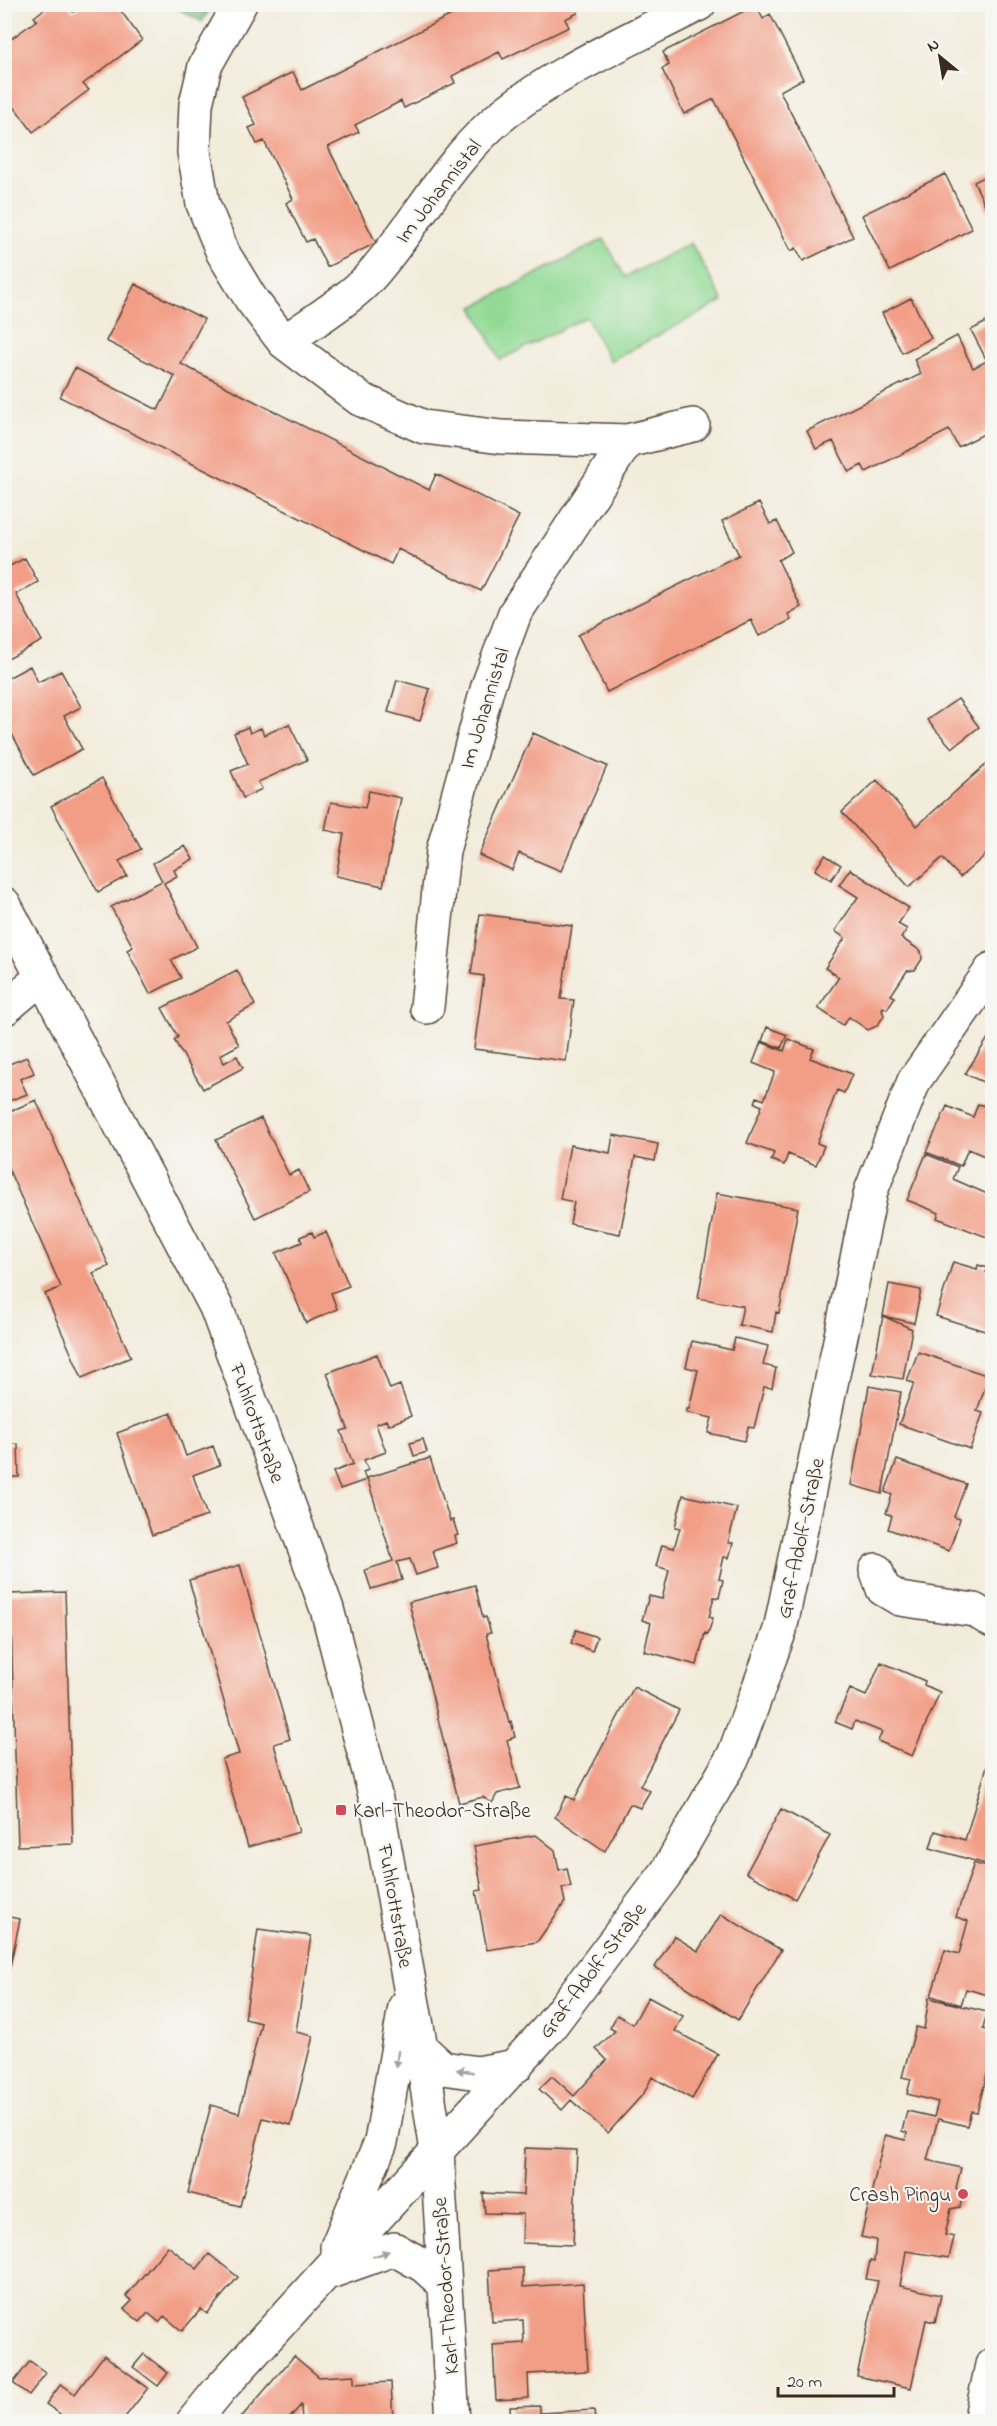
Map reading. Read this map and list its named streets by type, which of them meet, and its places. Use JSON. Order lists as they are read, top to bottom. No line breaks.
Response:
{"streets":{"street":["Im Johannistal","Fuhlrottstraße","Graf-Adolf-Straße","Karl-Theodor-Straße"]},"crossings":[["Fuhlrottstraße","Graf-Adolf-Straße"],["Fuhlrottstraße","Karl-Theodor-Straße"],["Graf-Adolf-Straße","Karl-Theodor-Straße"]],"places":{"transit":["Karl-Theodor-Straße"],"other":["Crash Pingu"]},"scale_bar":"20 m","north":"top left"}
